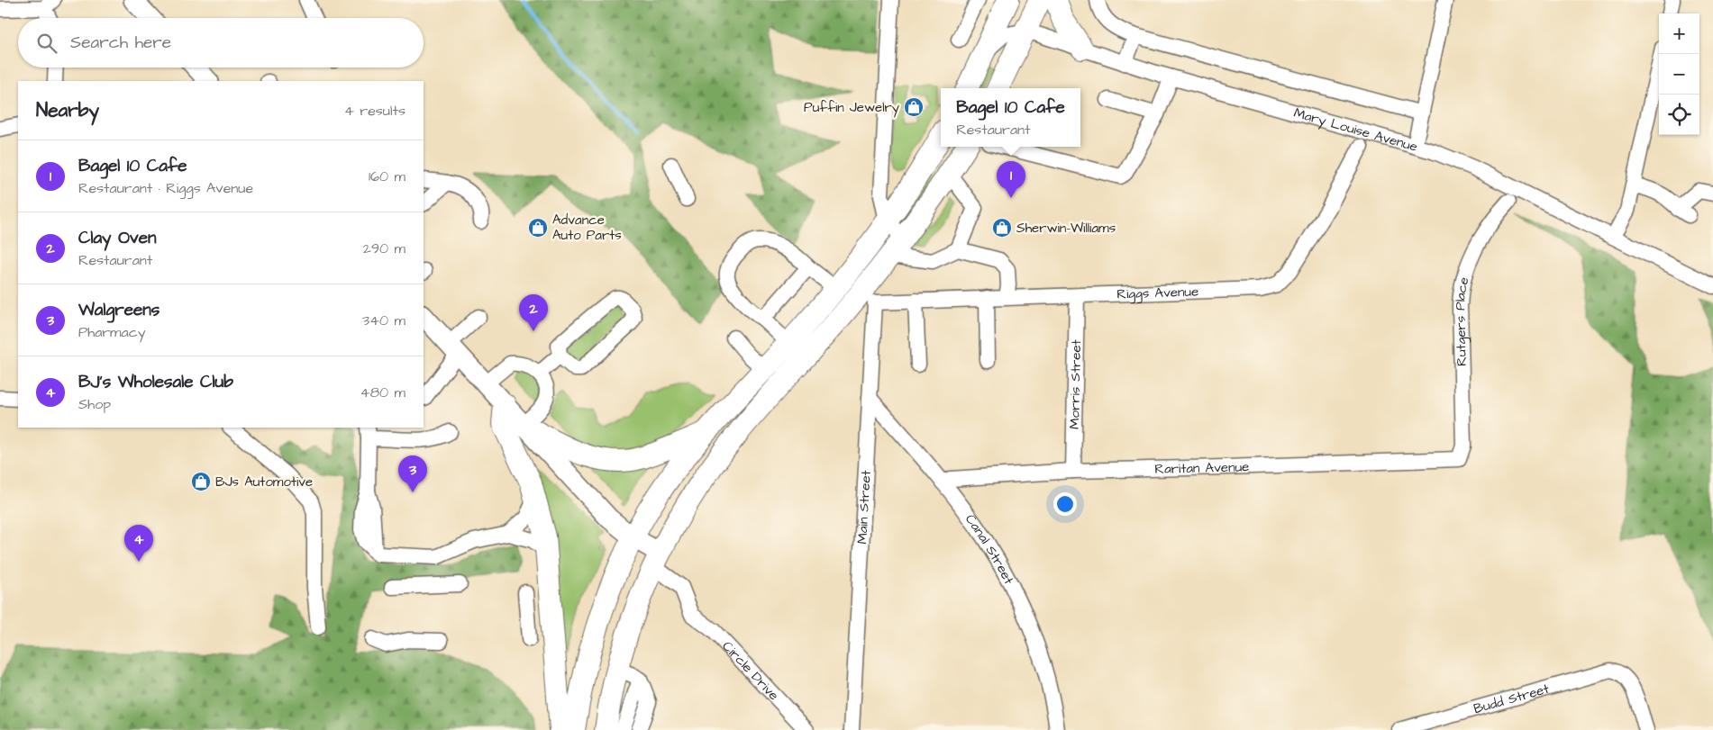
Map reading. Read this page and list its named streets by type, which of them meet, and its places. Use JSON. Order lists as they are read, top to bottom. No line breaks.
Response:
{"streets":{"street":["Mary Louise Avenue","Riggs Avenue","Rutgers Place","Morris Street","Raritan Avenue","Main Street","Canal Street","Circle Drive","Budd Street"]},"crossings":[["Riggs Avenue","Morris Street"],["Riggs Avenue","Main Street"],["Rutgers Place","Raritan Avenue"],["Morris Street","Raritan Avenue"],["Raritan Avenue","Canal Street"],["Main Street","Canal Street"]],"places":{"shop":["Puffin Jewelry","Advance Auto Parts","Sherwin-Williams","BJs Automotive"]},"page":{"map_buttons":["+","−"],"search":"Search here","heading":["Nearby","4 results"],"popup":["Bagel 10 Cafe","Restaurant"],"list":[{"mark":"1","name":"Bagel 10 Cafe","note":"Restaurant · Riggs Avenue","value":"160 m"},{"mark":"2","name":"Clay Oven","note":"Restaurant","value":"290 m"},{"mark":"3","name":"Walgreens","note":"Pharmacy","value":"340 m"},{"mark":"4","name":"BJ's Wholesale Club","note":"Shop","value":"480 m"}],"pins":["1","2","3","4"]}}
